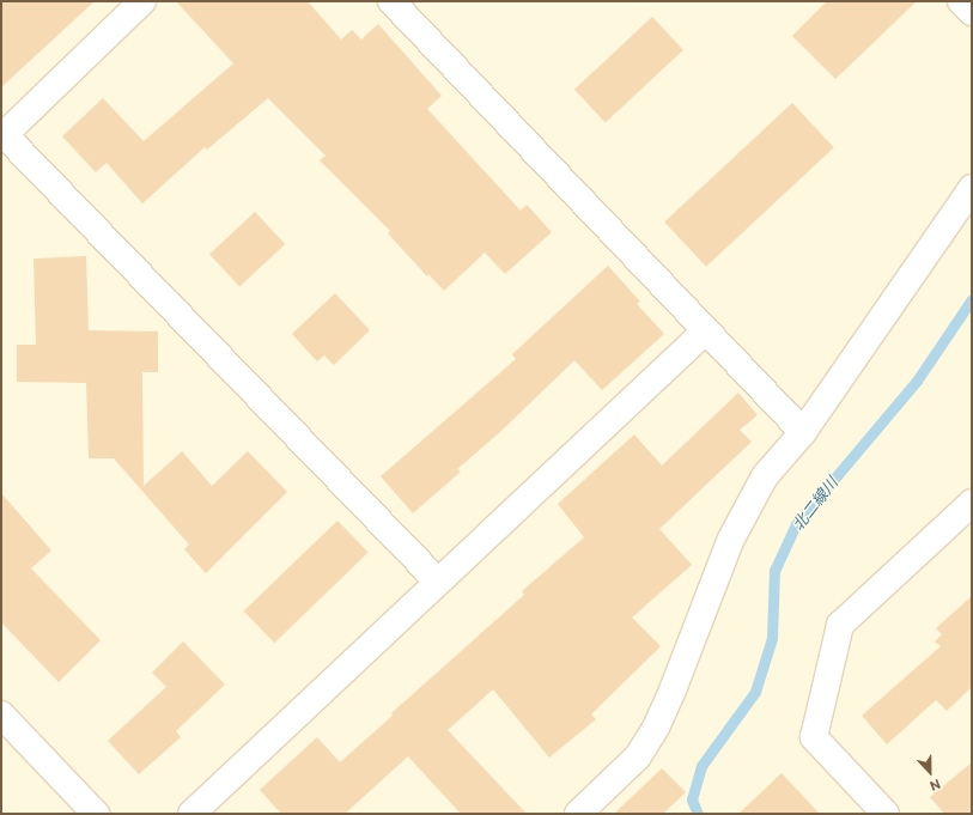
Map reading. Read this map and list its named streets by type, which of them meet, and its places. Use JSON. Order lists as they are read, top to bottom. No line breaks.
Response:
{"water":["北二線川"],"north":"bottom"}
